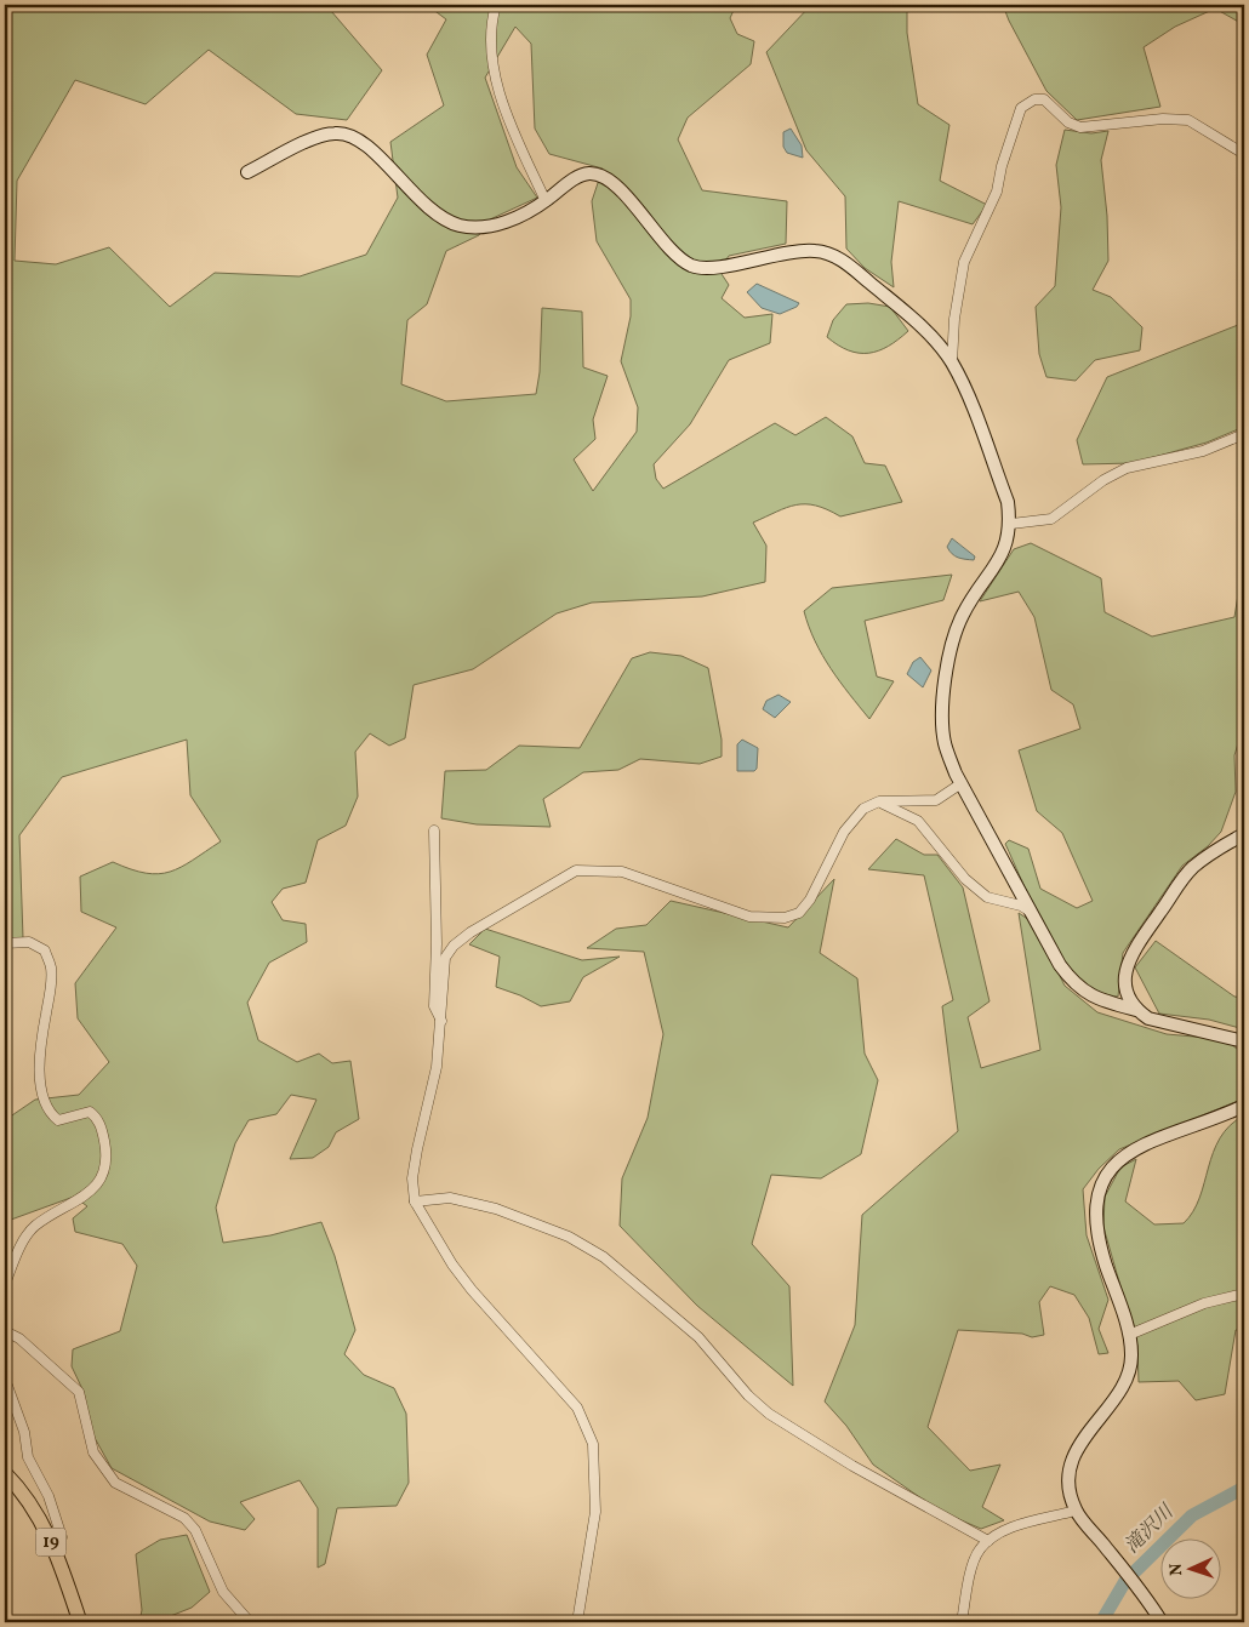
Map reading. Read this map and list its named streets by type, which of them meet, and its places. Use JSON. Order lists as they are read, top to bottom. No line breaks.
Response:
{"streets":{"main road":["19"]},"water":["滝沢川"],"north":"left"}
